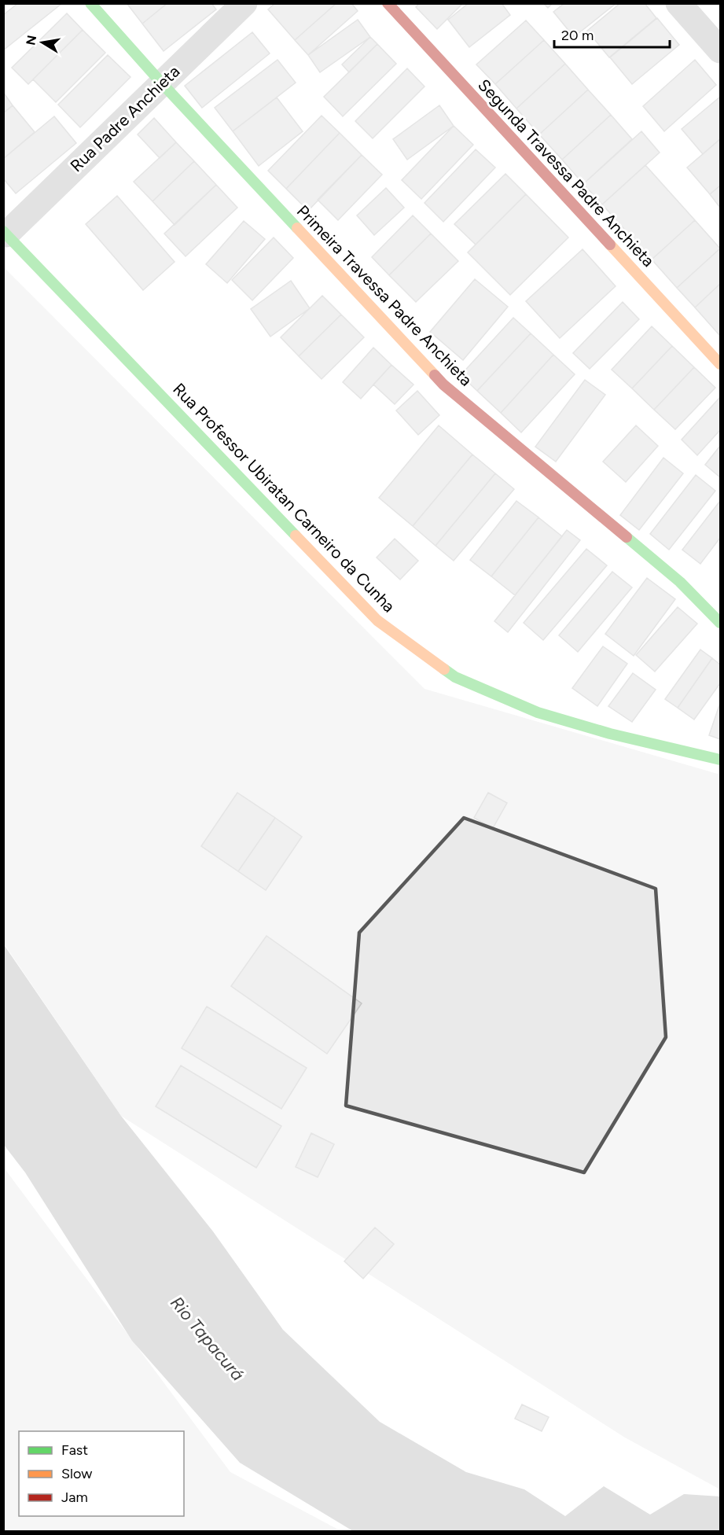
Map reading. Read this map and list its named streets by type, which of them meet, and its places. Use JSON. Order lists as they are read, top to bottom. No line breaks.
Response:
{"streets":{"street":["Rua Padre Anchieta","Segunda Travessa Padre Anchieta","Primeira Travessa Padre Anchieta","Rua Professor Ubiratan Carneiro da Cunha"]},"crossings":[["Rua Padre Anchieta","Primeira Travessa Padre Anchieta"],["Rua Padre Anchieta","Rua Professor Ubiratan Carneiro da Cunha"]],"water":["Rio Tapacurá"],"legend":["Fast","Slow","Jam"],"scale_bar":"20 m","north":"left"}
